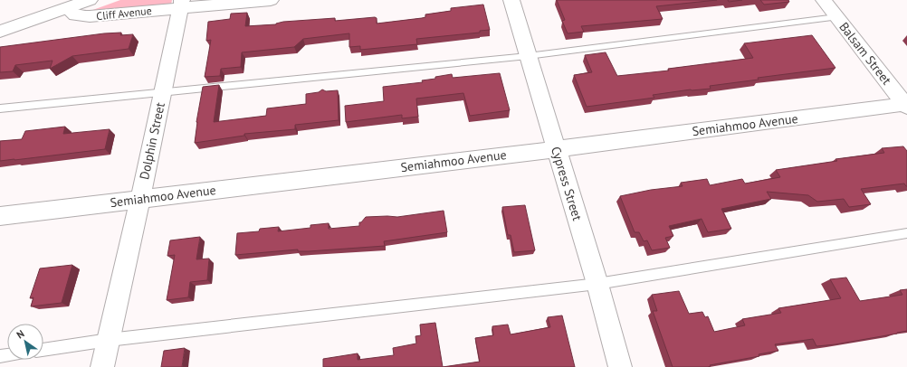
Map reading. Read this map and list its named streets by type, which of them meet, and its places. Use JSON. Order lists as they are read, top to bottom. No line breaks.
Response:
{"streets":{"street":["Cliff Avenue","Balsam Street","Semiahmoo Avenue","Dolphin Street","Cypress Street"]},"crossings":[["Cliff Avenue","Dolphin Street"],["Balsam Street","Semiahmoo Avenue"],["Semiahmoo Avenue","Dolphin Street"],["Semiahmoo Avenue","Cypress Street"]],"north":"top left"}
